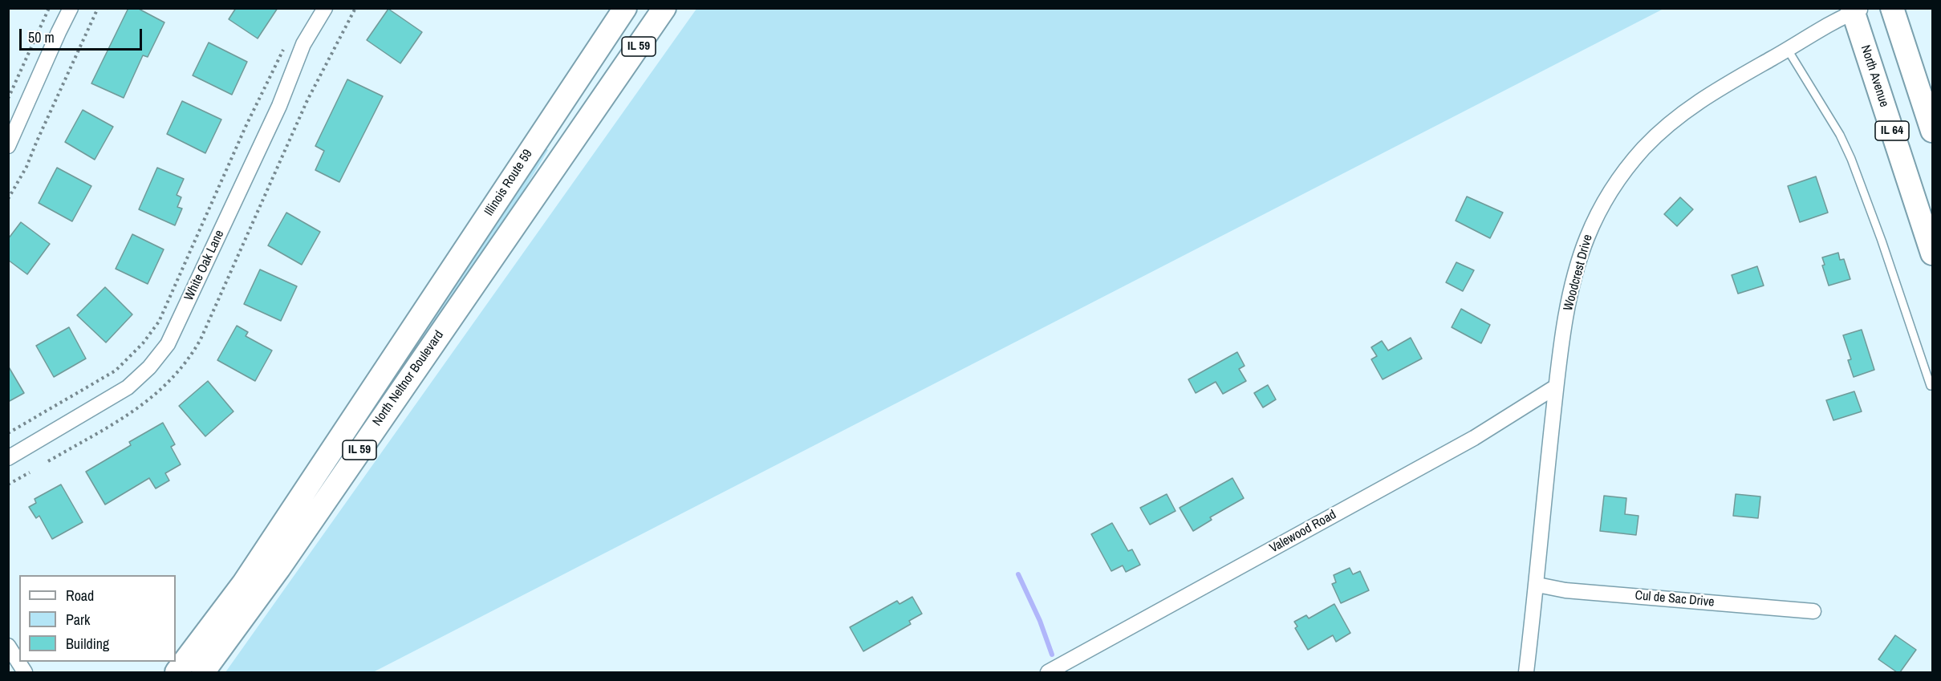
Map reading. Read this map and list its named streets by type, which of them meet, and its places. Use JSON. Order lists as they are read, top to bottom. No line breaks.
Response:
{"streets":{"main road":["IL 59","North Avenue","IL 64","Illinois Route 59","North Neltnor Boulevard"],"street":["White Oak Lane","Woodcrest Drive","Valewood Road","Cul de Sac Drive"]},"crossings":[["North Avenue","Woodcrest Drive"],["Illinois Route 59","North Neltnor Boulevard"],["Woodcrest Drive","Valewood Road"],["Woodcrest Drive","Cul de Sac Drive"]],"legend":["Road","Park","Building"],"scale_bar":"50 m"}
